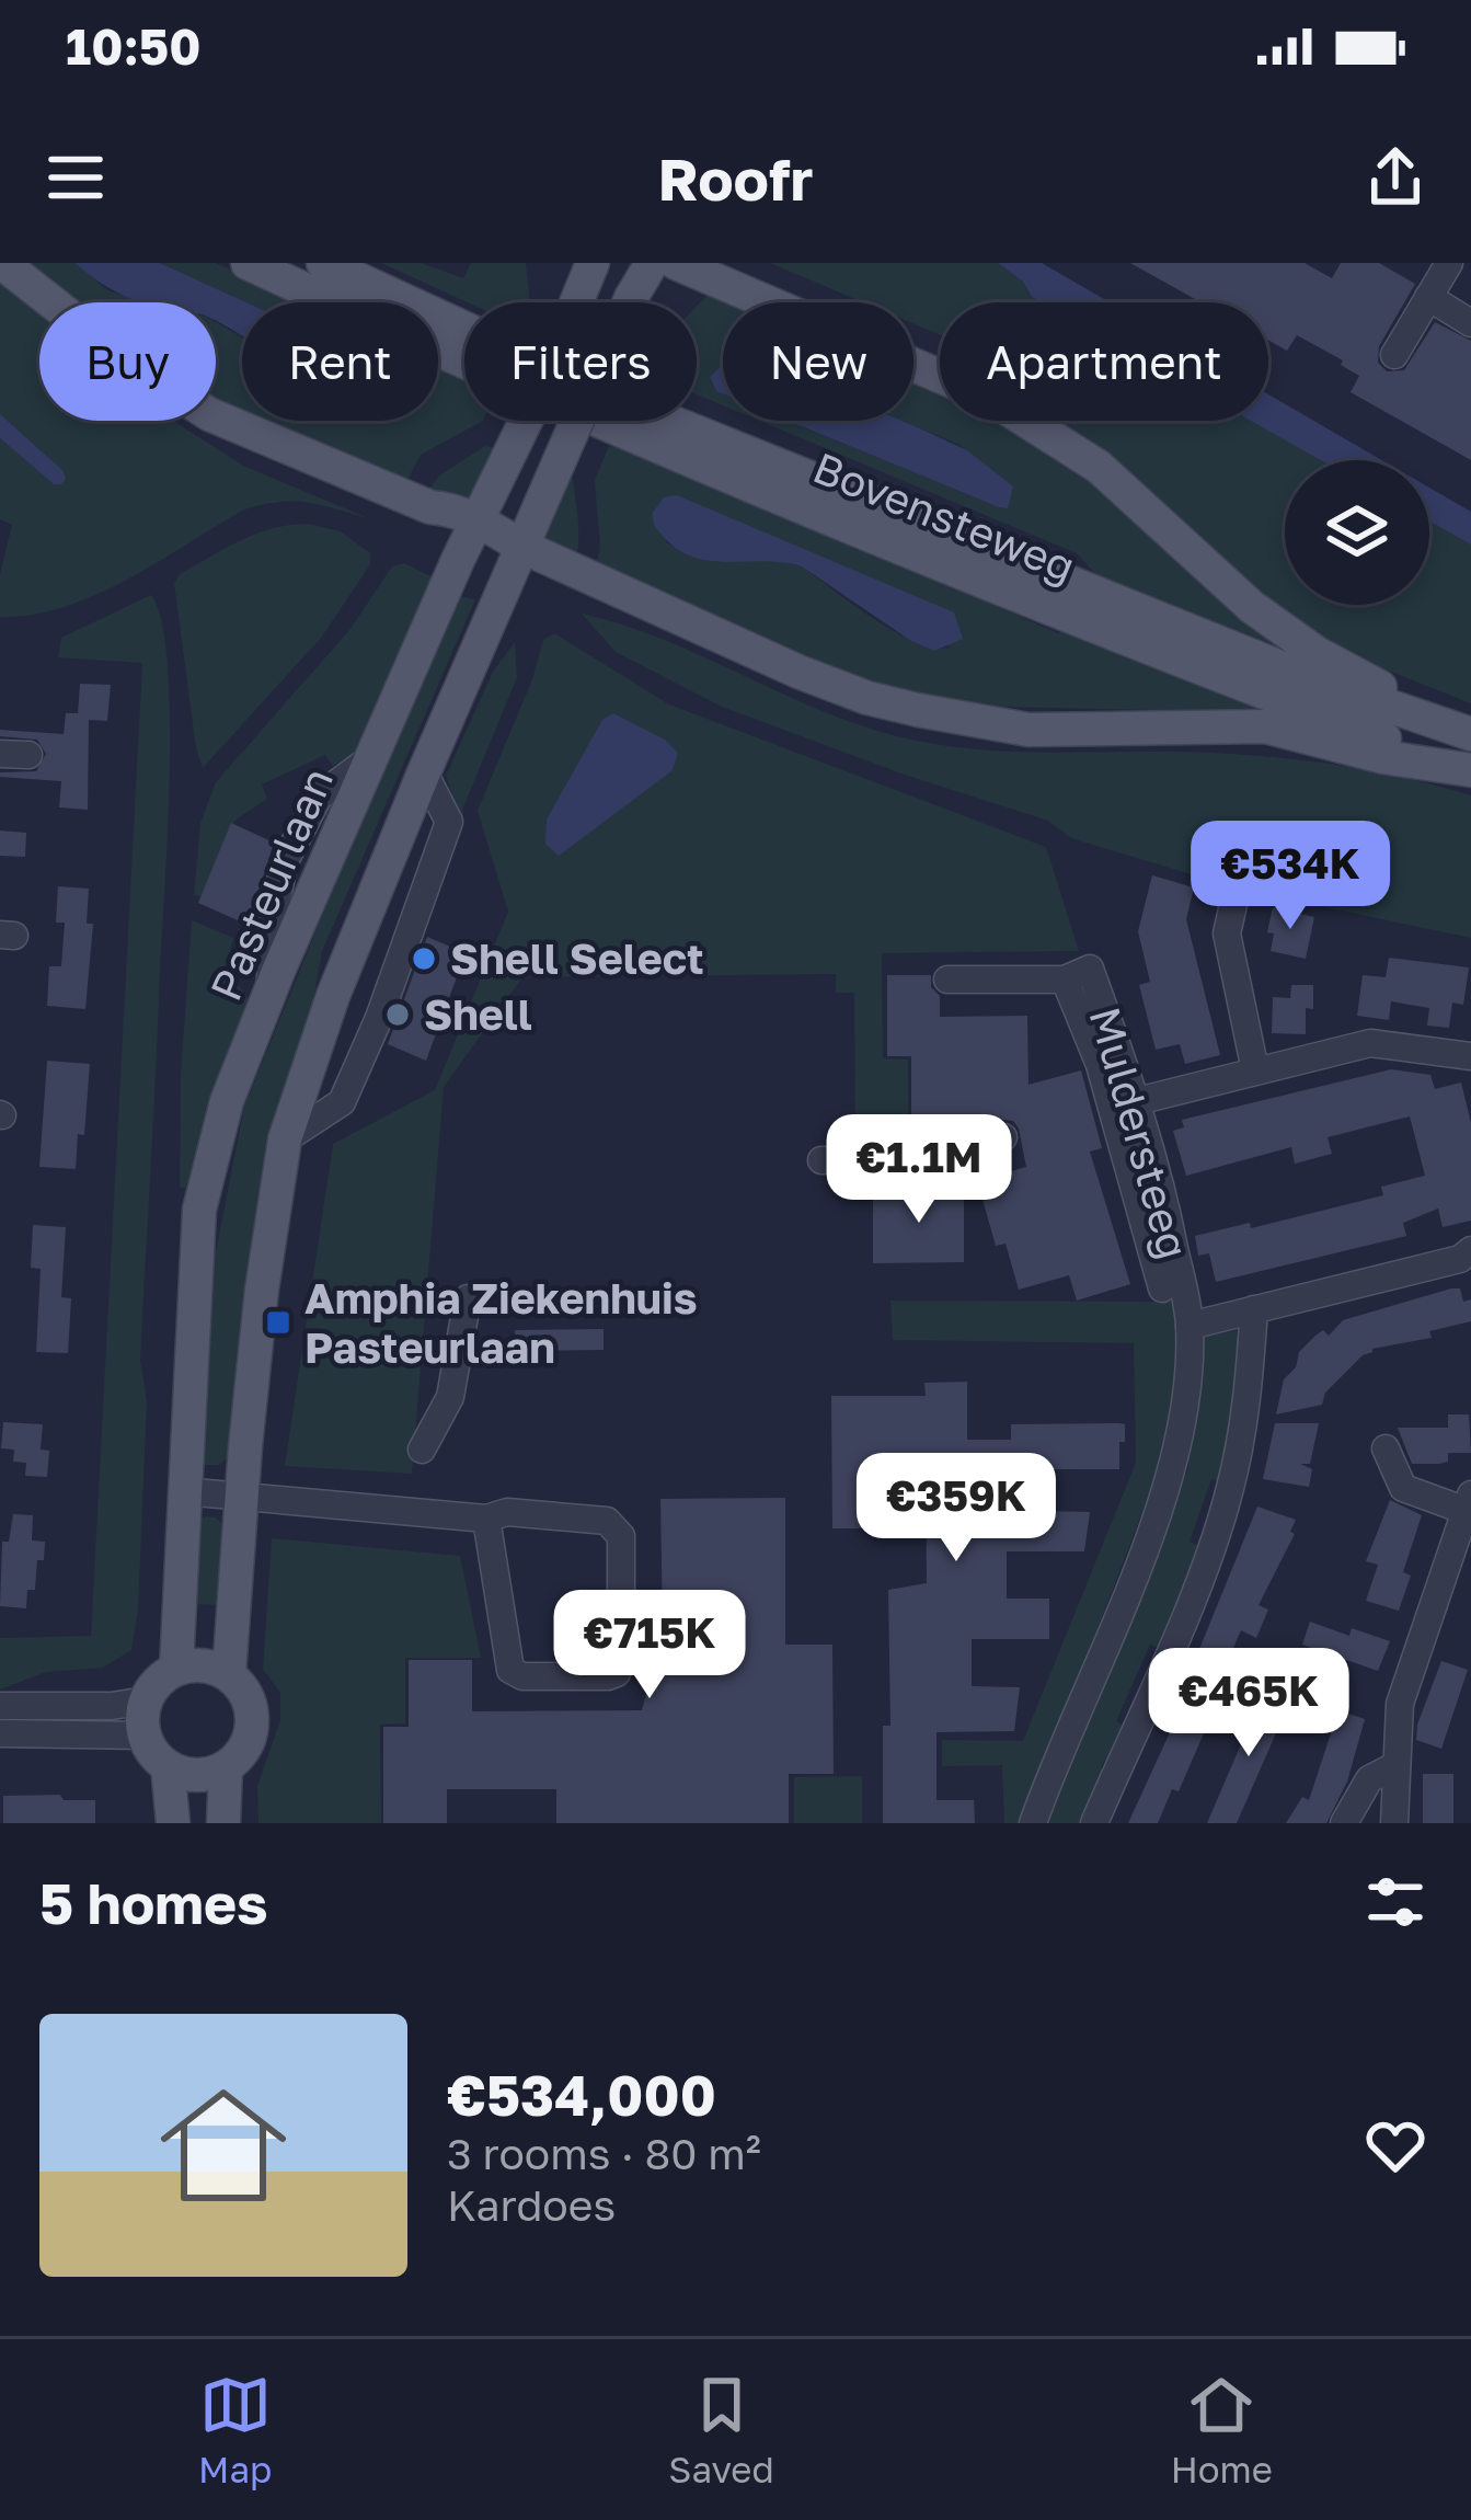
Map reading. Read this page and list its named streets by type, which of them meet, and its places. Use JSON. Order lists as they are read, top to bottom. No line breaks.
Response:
{"streets":{"main road":["Bovensteweg","Pasteurlaan"],"street":["Muldersteeg"]},"places":{"other":["Shell Select","Shell"],"transit":["Amphia Ziekenhuis Pasteurlaan"]},"page":{"status":"10:50","header":"Roofr","chip":["Buy","Rent","Filters","New","Apartment"],"price":["€534K","€1.1M","€359K","€715K","€465K"],"heading":"5 homes","list":[{"name":"€534,000","note":"3 rooms · 80 m² · Kardoes"}],"tabs":["Map","Saved","Home"]}}
